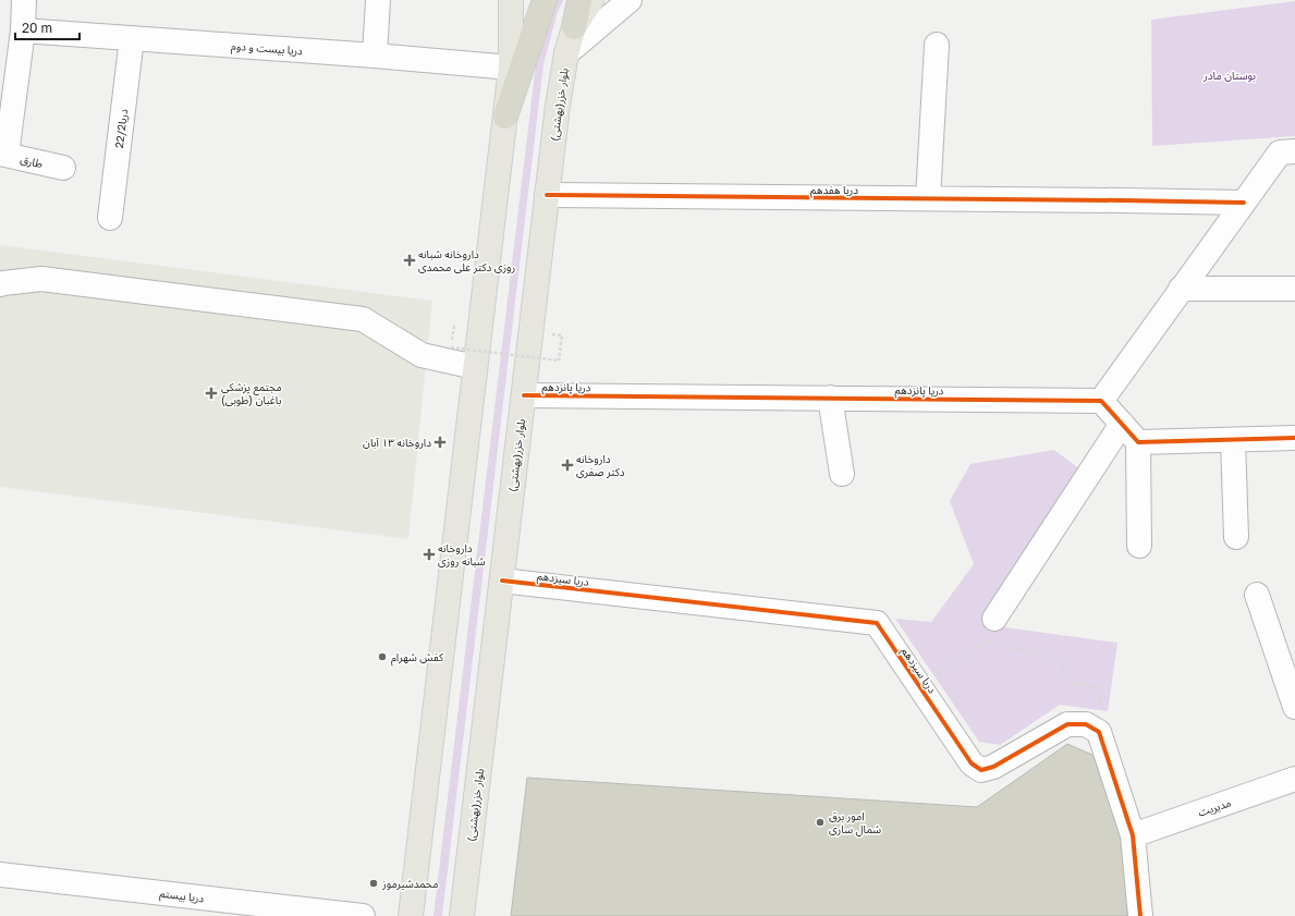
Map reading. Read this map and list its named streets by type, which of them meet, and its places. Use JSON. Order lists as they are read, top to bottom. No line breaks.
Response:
{"streets":{"main road":["بلوار خزر(بهشتی)"],"street":["دریا بیست و دوم","دریا22/2","طارق","دریا هفدهم","دریا پانزدهم","دریا سیزدهم","مدیریت","دریا بیستم"]},"crossings":[["دریا بیست و دوم","دریا22/2"],["بلوار خزر(بهشتی)","دریا هفدهم"],["بلوار خزر(بهشتی)","دریا پانزدهم"],["بلوار خزر(بهشتی)","دریا سیزدهم"]],"parks":["بوستان مادر"],"places":{"health":["داروخانه شبانه روزی دکتر علی محمدی","مجتمع پزشکی باغبان (طوبی)","داروخانه ١٣ آبان","داروخانه دکتر صفری","داروخانه شبانه روزی"],"other":["کفش شهرام","امور برق شمال ساری","محمدشیرموز"]},"scale_bar":"20 m"}
